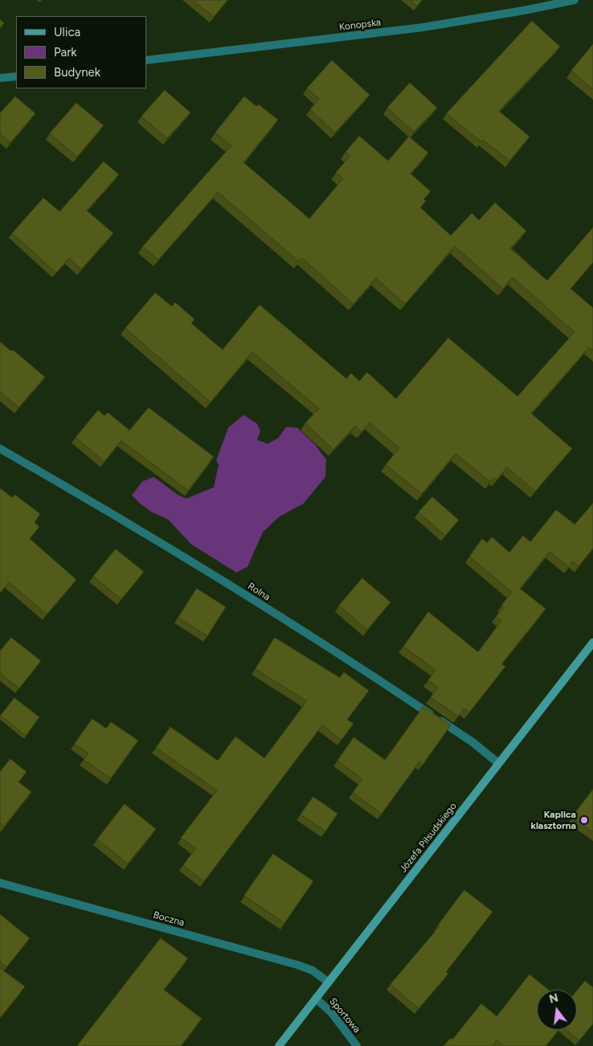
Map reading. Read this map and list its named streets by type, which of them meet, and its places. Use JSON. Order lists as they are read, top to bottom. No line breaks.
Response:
{"streets":{"main road":["Józefa Piłsudskiego"],"street":["Konopska","Rolna","Boczna","Sportowa"]},"crossings":[["Rolna","Józefa Piłsudskiego"],["Józefa Piłsudskiego","Boczna"],["Józefa Piłsudskiego","Sportowa"]],"places":["Kaplica klasztorna"],"legend":["Ulica","Park","Budynek"],"north":"top"}
